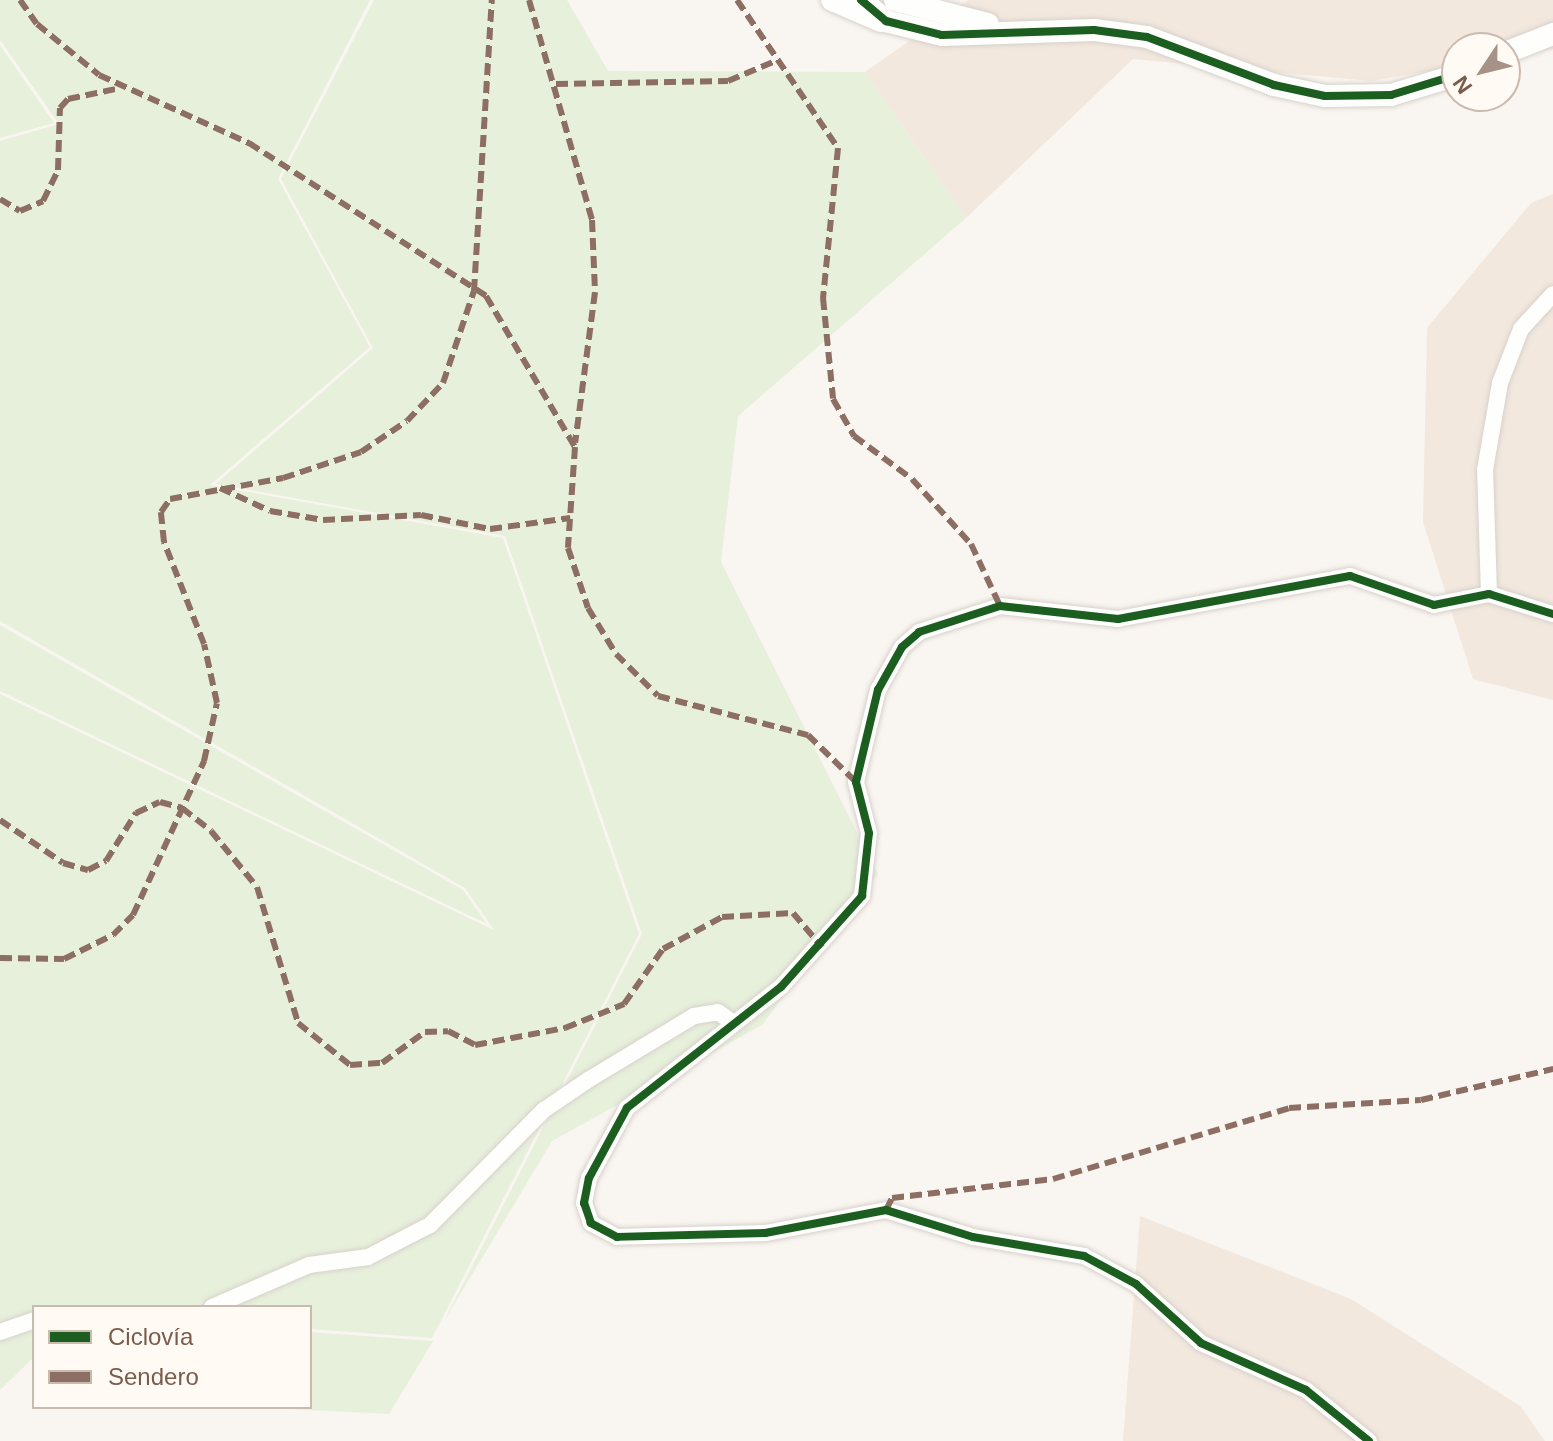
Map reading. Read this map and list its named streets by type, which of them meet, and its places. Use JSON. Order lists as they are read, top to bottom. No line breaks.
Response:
{"legend":["Ciclovía","Sendero"],"north":"bottom left"}
